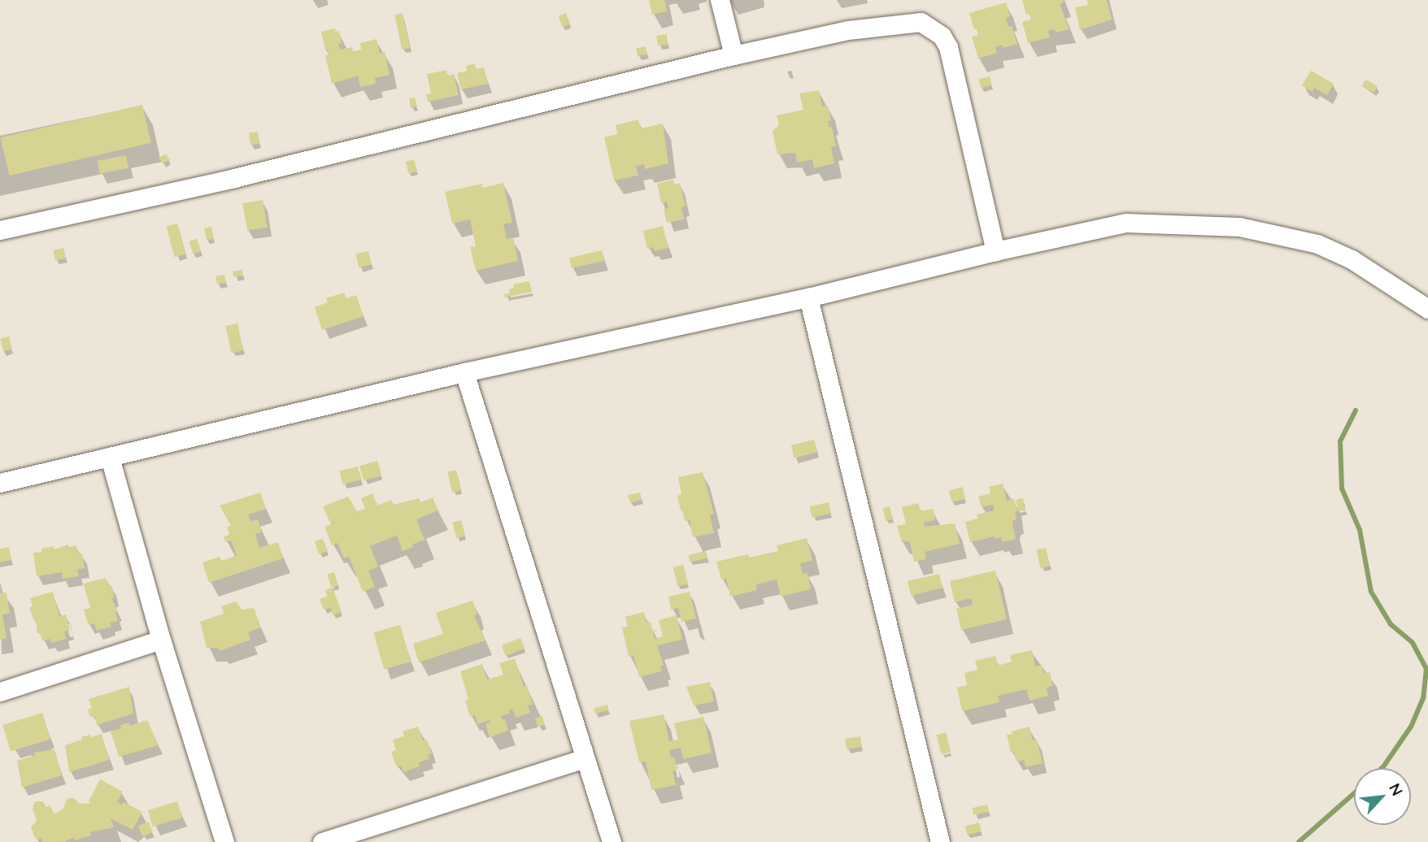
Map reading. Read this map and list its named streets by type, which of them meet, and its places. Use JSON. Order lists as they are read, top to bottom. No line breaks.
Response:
{"north":"top right"}
